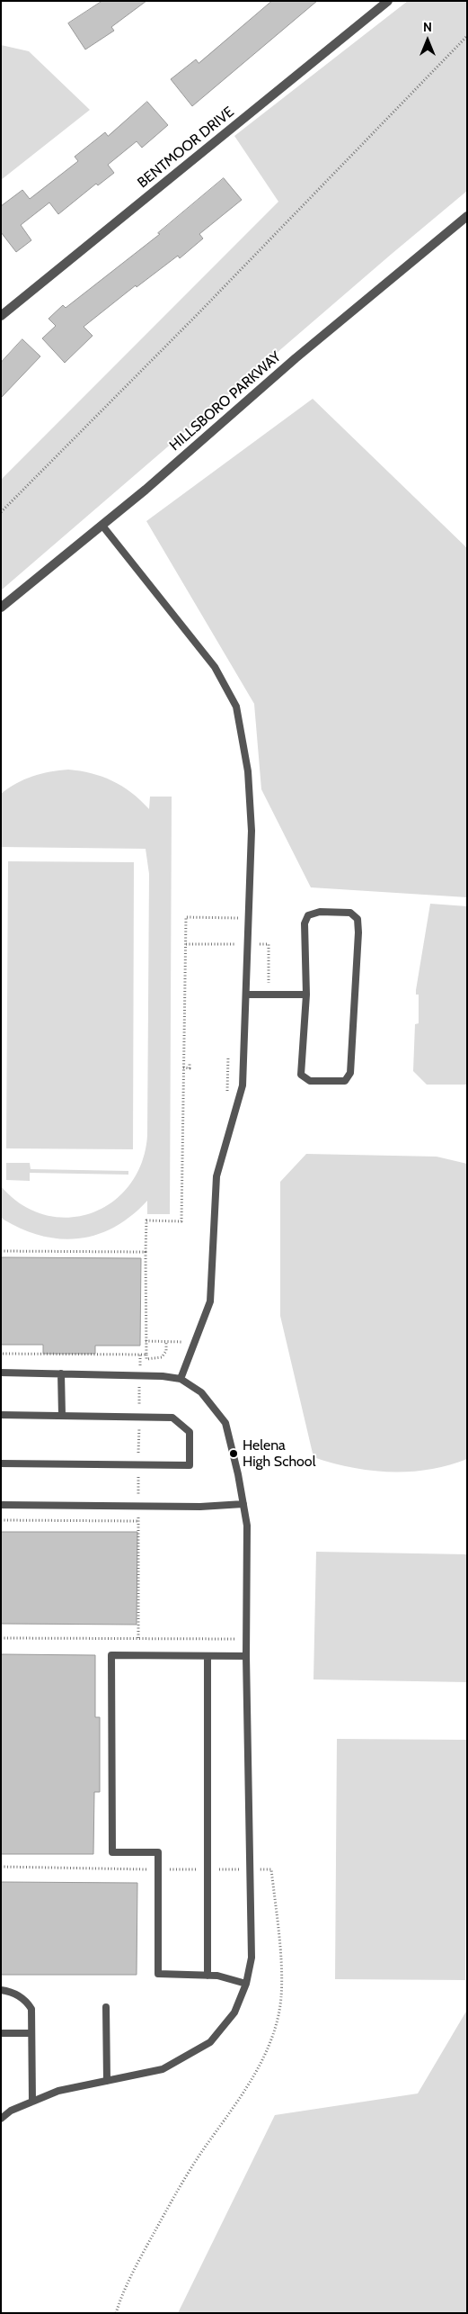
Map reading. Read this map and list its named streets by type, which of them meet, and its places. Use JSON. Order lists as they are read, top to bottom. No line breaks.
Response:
{"streets":{"street":["BENTMOOR DRIVE","HILLSBORO PARKWAY"]},"places":["Helena High School"],"north":"top"}
